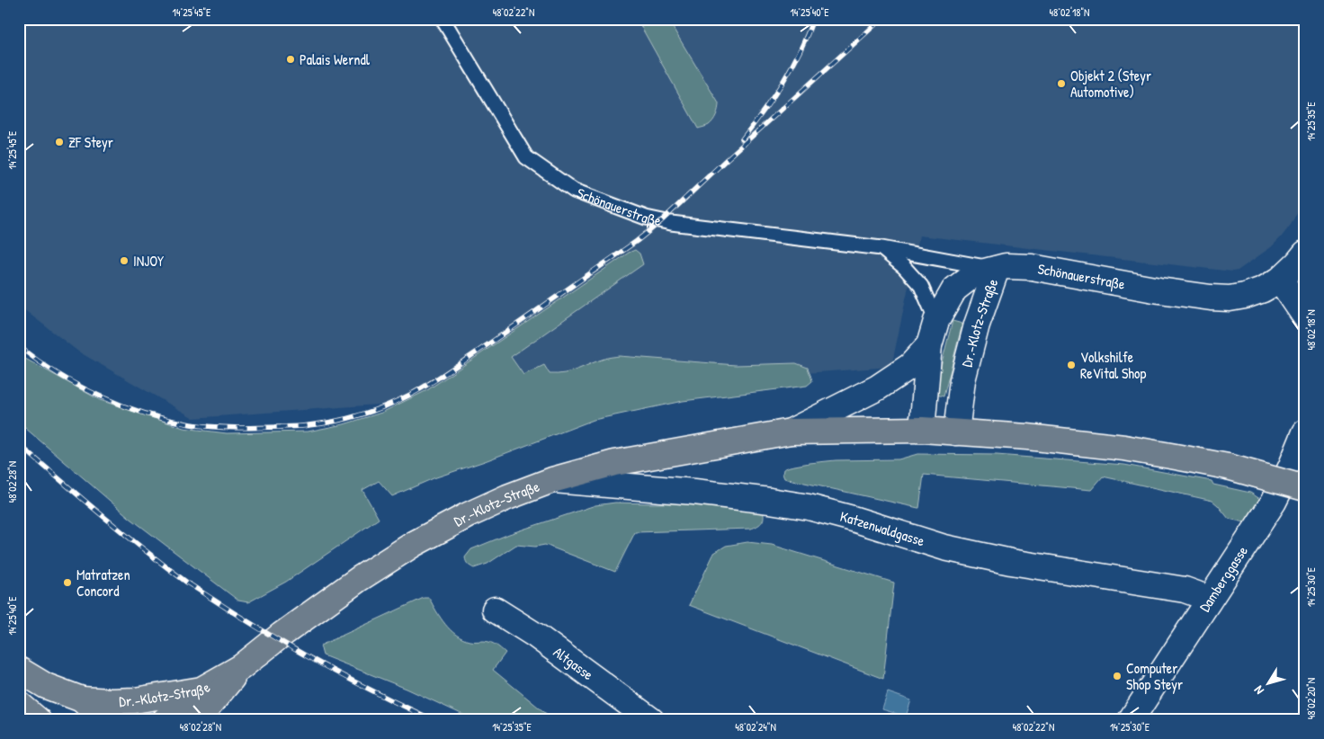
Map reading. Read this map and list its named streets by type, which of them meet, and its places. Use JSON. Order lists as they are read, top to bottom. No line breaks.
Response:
{"streets":{"main road":["Dr.-Klotz-Straße"],"street":["Schönauerstraße","Katzenwaldgasse","Damberggasse","Altgasse"]},"crossings":[["Schönauerstraße","Dr.-Klotz-Straße"],["Dr.-Klotz-Straße","Katzenwaldgasse"],["Katzenwaldgasse","Damberggasse"]],"places":["Palais Werndl","Objekt 2 (Steyr Automotive)","ZF Steyr","INJOY","Volkshilfe ReVital Shop","Matratzen Concord","Computer Shop Steyr"],"north":"bottom left","coordinates":["14°25'45\"E","48°02'22\"N","14°25'40\"E","48°02'18\"N","14°25'35\"E","48°02'28\"N","14°25'30\"E","48°02'20\"N","48°02'24\"N"]}
